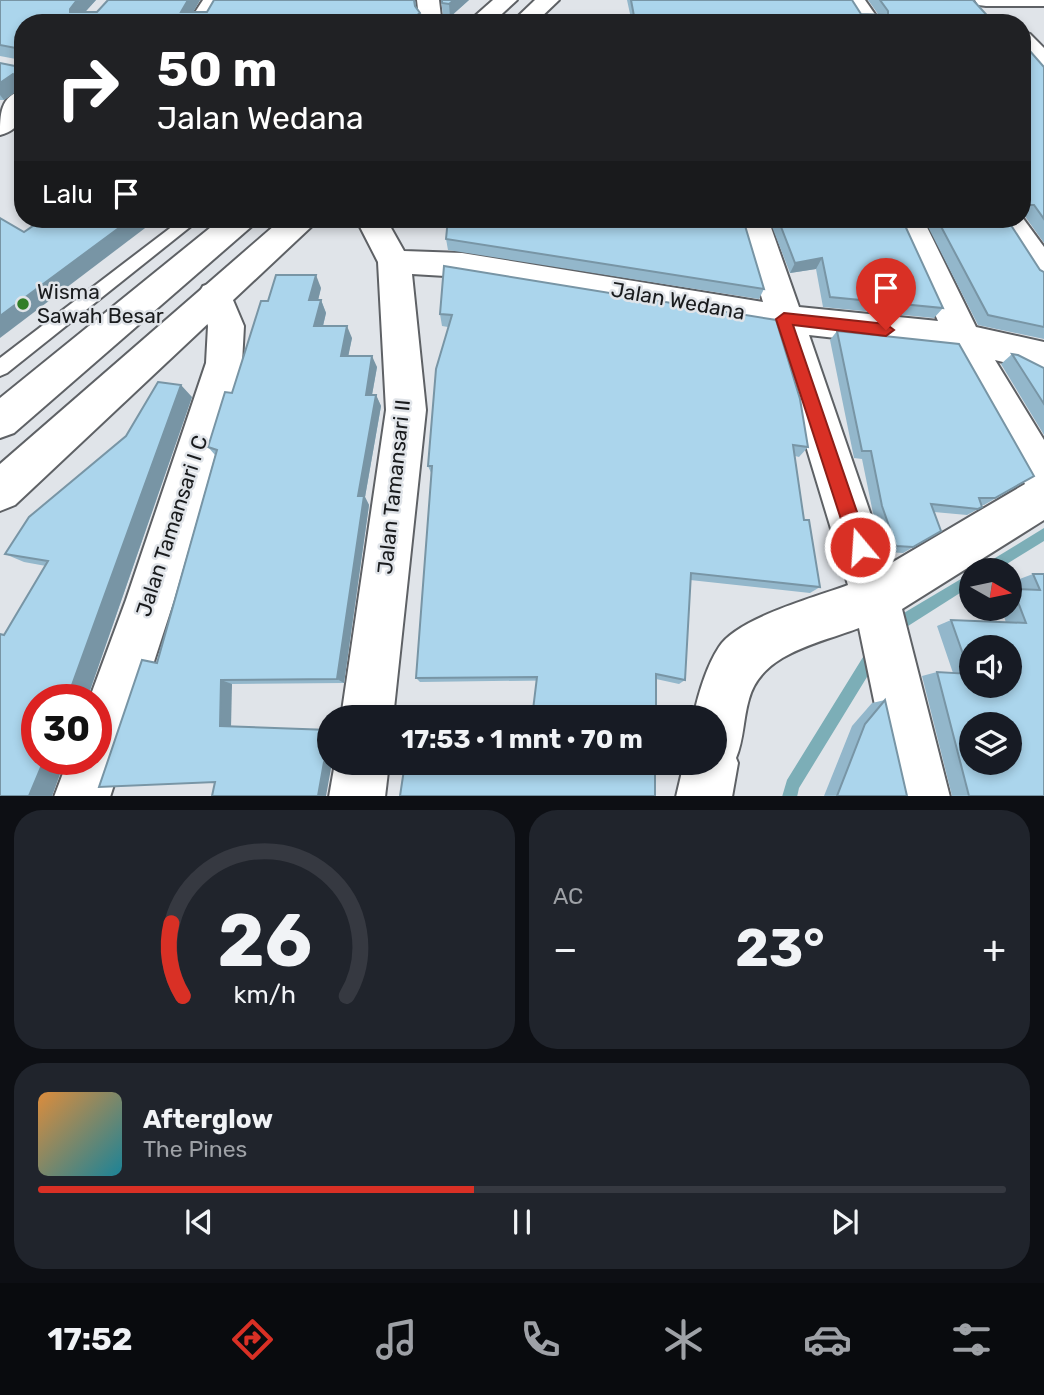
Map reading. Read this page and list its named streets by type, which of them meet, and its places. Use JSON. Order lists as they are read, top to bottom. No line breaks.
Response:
{"streets":{"street":["Jalan Wedana","Jalan Tamansari II","Jalan Tamansari I C"]},"crossings":[["Jalan Wedana","Jalan Tamansari II"]],"places":["Wisma Sawah Besar"],"north":"right","page":{"turn":["50 m","Jalan Wedana"],"then":"Lalu","limit":"30","trip":"17:53 · 1 mnt · 70 m","tile":"AC","heat":["−","23°","+"],"song":["Afterglow","The Pines"],"tabs":"17:52","gauge":["26","km/h"]}}
